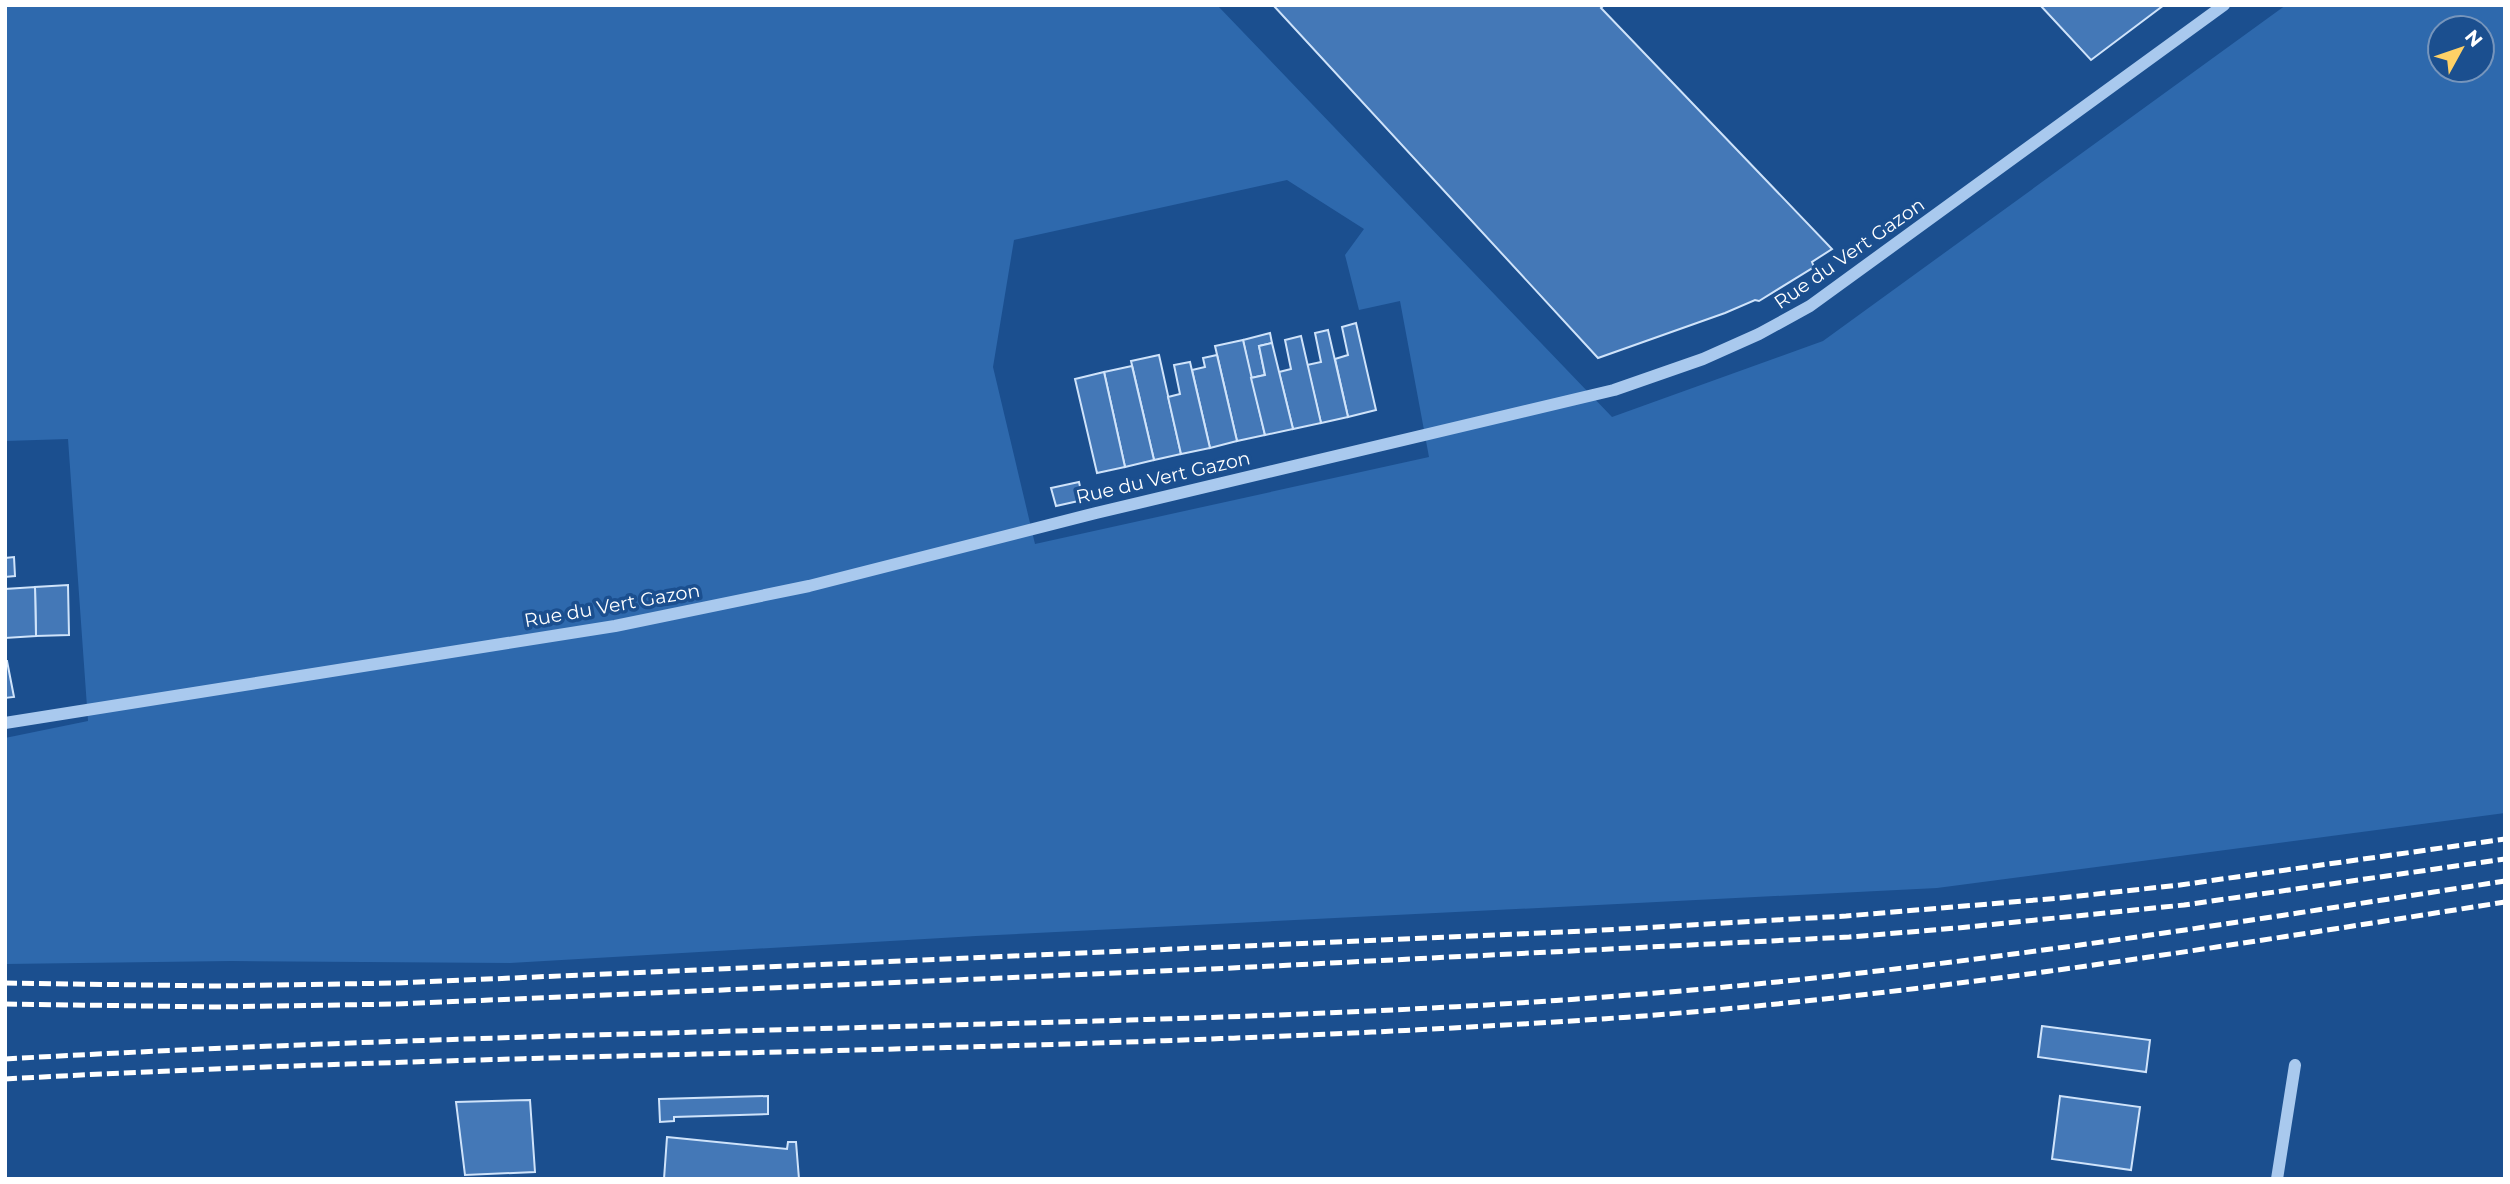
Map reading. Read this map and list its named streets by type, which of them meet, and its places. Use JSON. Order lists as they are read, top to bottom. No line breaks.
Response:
{"streets":{"street":["Rue du Vert Gazon"]},"north":"top right"}
